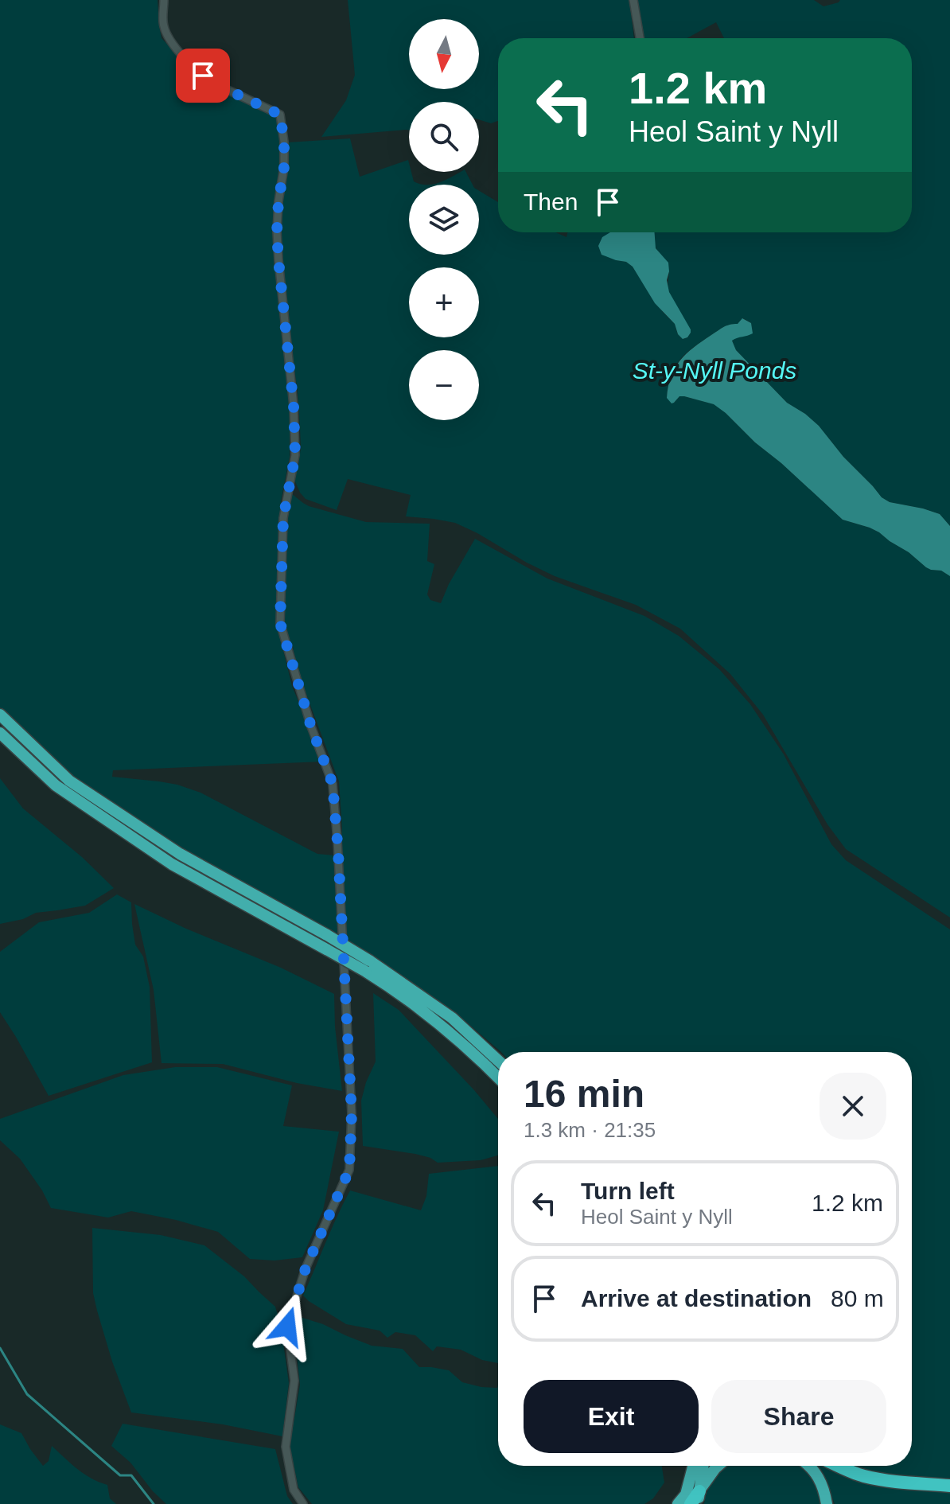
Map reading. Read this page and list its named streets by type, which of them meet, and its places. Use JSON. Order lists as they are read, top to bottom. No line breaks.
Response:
{"water":["St-y-Nyll Ponds"],"north":"bottom","page":{"map_buttons":["+","−"],"turn":["1.2 km","Heol Saint y Nyll"],"then":"Then","heading":["16 min","1.3 km · 21:35"],"list":[{"name":"Turn left","note":"Heol Saint y Nyll","value":"1.2 km"},{"name":"Arrive at destination","value":"80 m"}],"buttons":["Exit","Share"]}}
